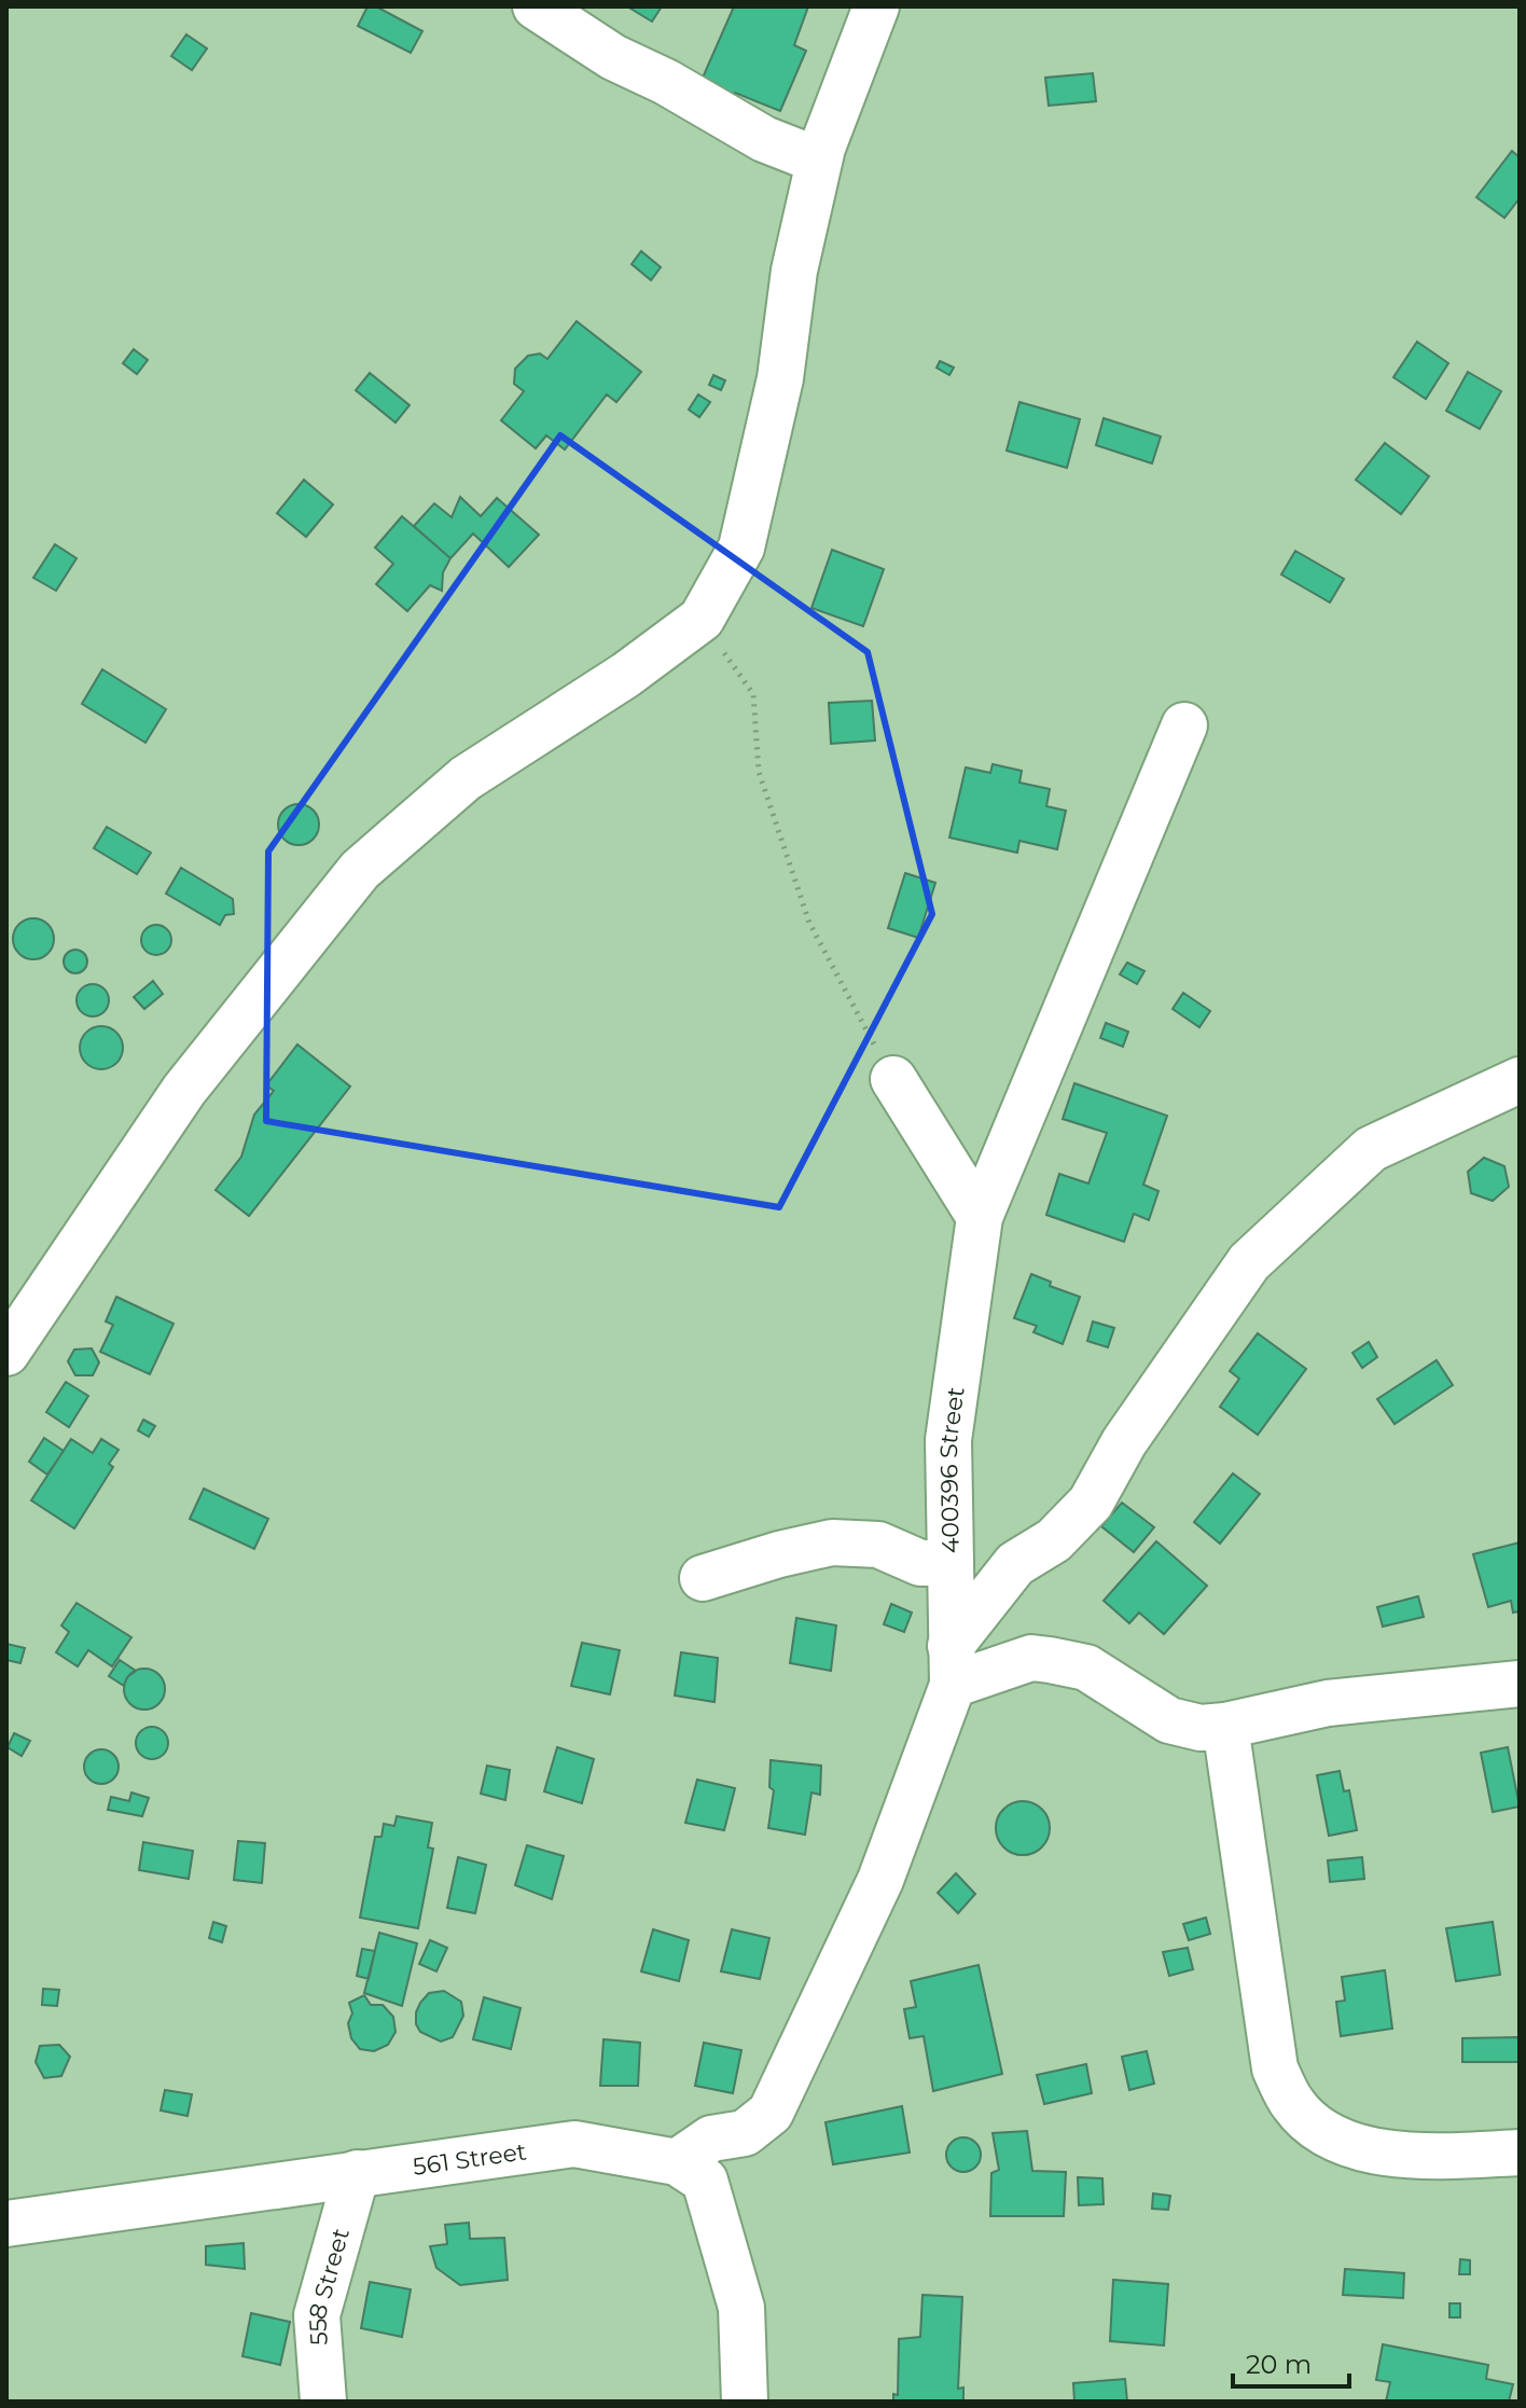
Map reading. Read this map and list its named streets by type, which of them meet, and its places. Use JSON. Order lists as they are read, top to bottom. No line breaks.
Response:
{"streets":{"street":["400396 Street","561 Street","558 Street"]},"crossings":[["400396 Street","561 Street"],["561 Street","558 Street"]],"scale_bar":"20 m"}
